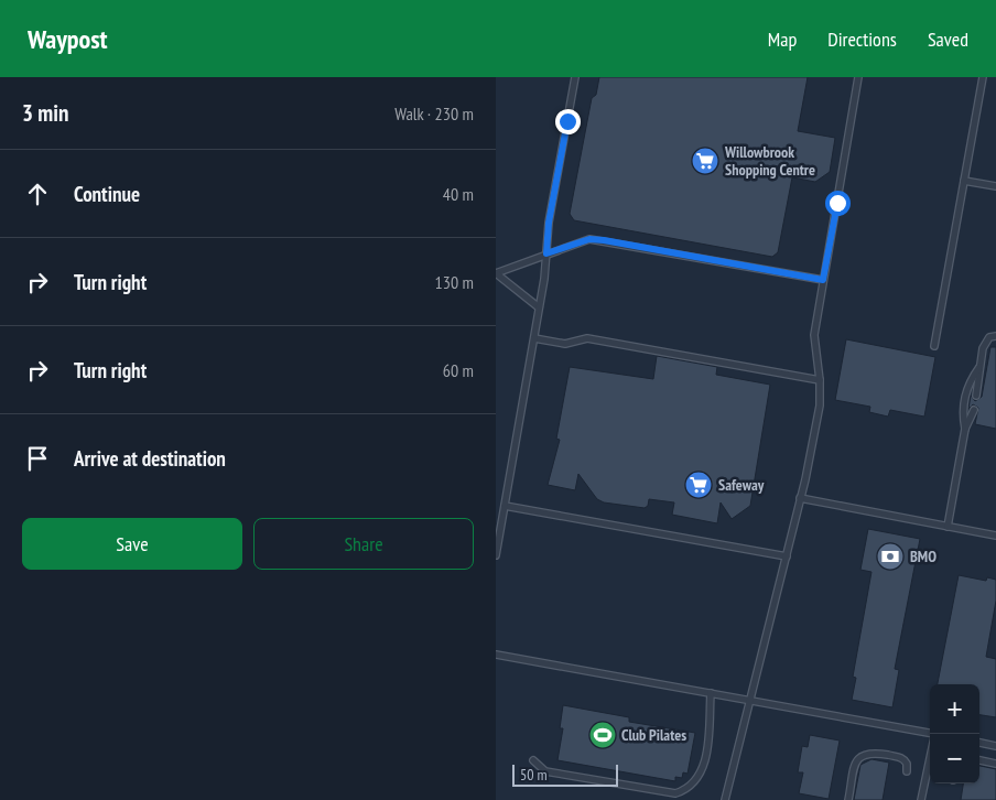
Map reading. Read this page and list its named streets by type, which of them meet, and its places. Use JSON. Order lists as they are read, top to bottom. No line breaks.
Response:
{"places":{"supermarket":["Willowbrook Shopping Centre","Safeway"],"bank":["BMO"],"sports":["Club Pilates"]},"scale_bar":"50 m","page":{"header":"Waypost","nav":["Map","Directions","Saved"],"heading":["3 min","Walk · 230 m"],"list":[["Continue","40 m"],["Turn right","130 m"],["Turn right","60 m"],"Arrive at destination"],"buttons":["Save","Share"],"map_buttons":["+","−"],"scale":"50 m"}}
